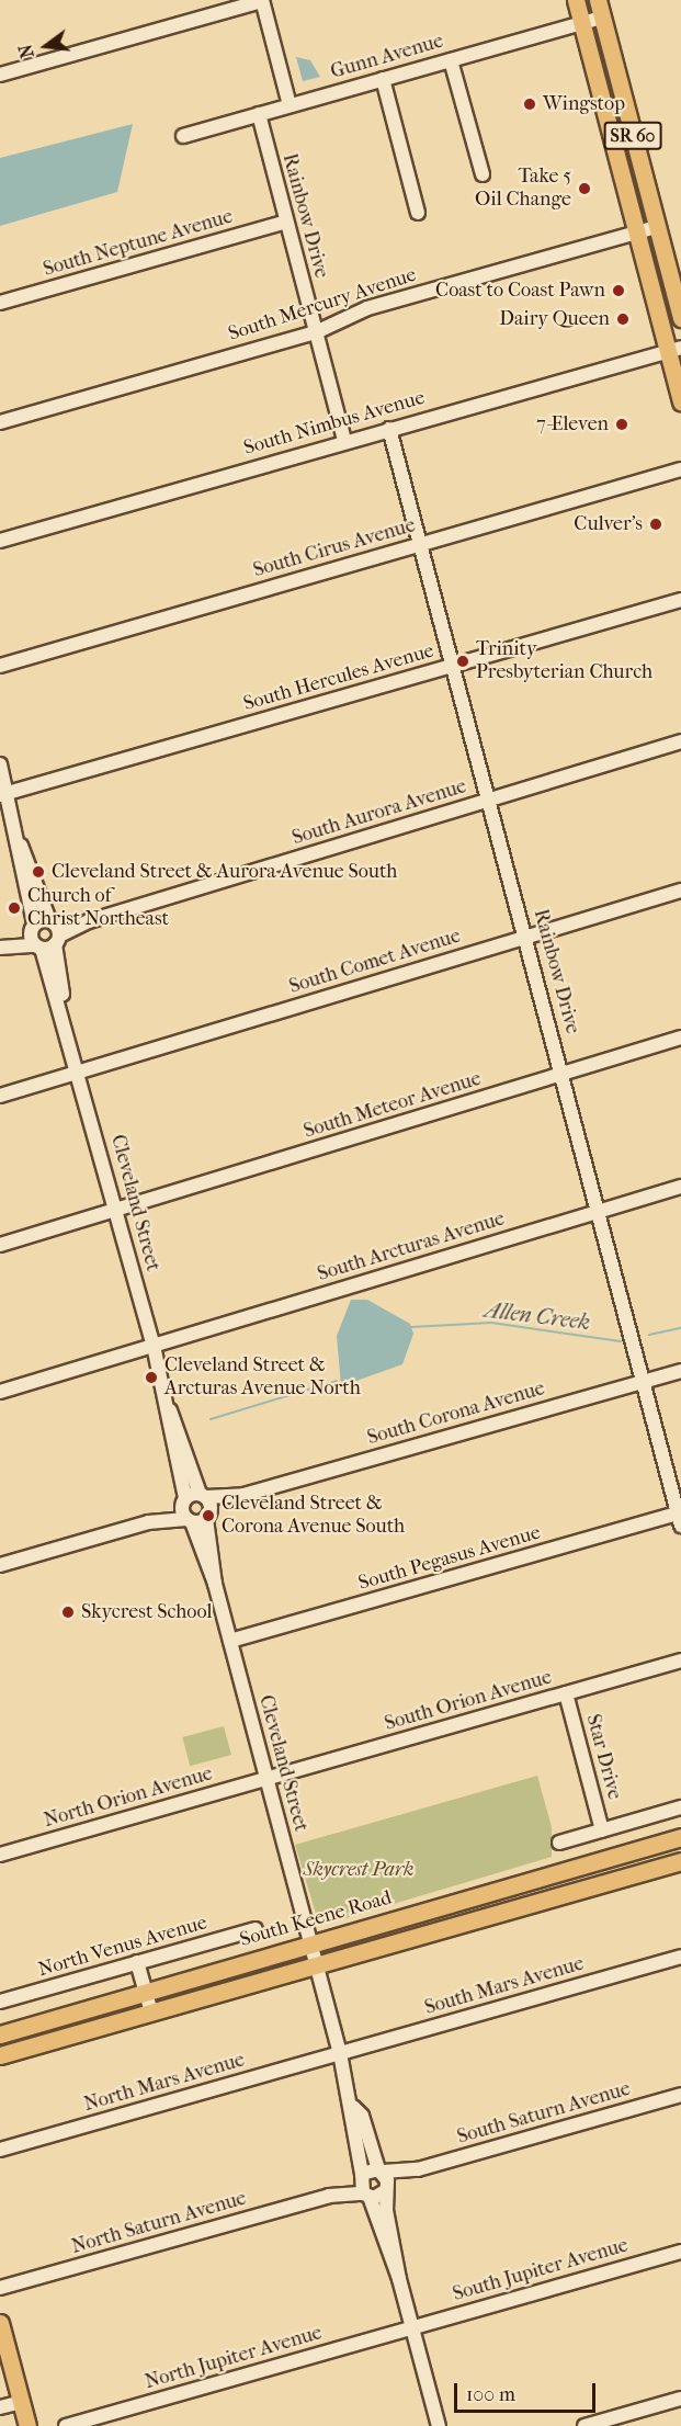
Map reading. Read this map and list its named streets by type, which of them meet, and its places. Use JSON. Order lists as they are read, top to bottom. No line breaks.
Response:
{"streets":{"main road":["SR 60","South Keene Road"],"street":["Gunn Avenue","Rainbow Drive","South Neptune Avenue","South Mercury Avenue","South Nimbus Avenue","South Cirus Avenue","South Hercules Avenue","South Aurora Avenue","South Comet Avenue","South Meteor Avenue","Cleveland Street","South Arcturas Avenue","South Corona Avenue","South Pegasus Avenue","South Orion Avenue","Star Drive","North Orion Avenue","North Venus Avenue","South Mars Avenue","North Mars Avenue","South Saturn Avenue","North Saturn Avenue","South Jupiter Avenue","North Jupiter Avenue"]},"crossings":[["Gunn Avenue","SR 60"],["Gunn Avenue","Rainbow Drive"],["SR 60","South Mercury Avenue"],["SR 60","South Nimbus Avenue"],["Rainbow Drive","South Neptune Avenue"],["Rainbow Drive","South Mercury Avenue"],["Rainbow Drive","South Nimbus Avenue"],["Rainbow Drive","South Cirus Avenue"],["Rainbow Drive","South Hercules Avenue"],["Rainbow Drive","South Aurora Avenue"],["Rainbow Drive","South Comet Avenue"],["Rainbow Drive","South Meteor Avenue"],["Rainbow Drive","South Arcturas Avenue"],["Rainbow Drive","South Corona Avenue"],["Rainbow Drive","South Pegasus Avenue"],["South Aurora Avenue","Cleveland Street"],["South Comet Avenue","Cleveland Street"],["South Meteor Avenue","Cleveland Street"],["Cleveland Street","South Arcturas Avenue"],["Cleveland Street","South Corona Avenue"],["Cleveland Street","South Pegasus Avenue"],["Cleveland Street","South Orion Avenue"],["Cleveland Street","North Orion Avenue"],["Cleveland Street","South Keene Road"],["Cleveland Street","South Mars Avenue"],["Cleveland Street","North Mars Avenue"],["Cleveland Street","South Saturn Avenue"],["Cleveland Street","North Saturn Avenue"],["Cleveland Street","South Jupiter Avenue"],["Cleveland Street","North Jupiter Avenue"],["South Orion Avenue","Star Drive"],["South Orion Avenue","North Orion Avenue"],["South Mars Avenue","North Mars Avenue"],["South Jupiter Avenue","North Jupiter Avenue"]],"water":["Allen Creek"],"parks":["Skycrest Park"],"places":["Wingstop","Take 5 Oil Change","Coast to Coast Pawn","Dairy Queen","7-Eleven","Culver's","Trinity Presbyterian Church","Cleveland Street & Aurora Avenue South","Church of Christ Northeast","Cleveland Street & Arcturas Avenue North","Cleveland Street & Corona Avenue South","Skycrest School"],"scale_bar":"100 m","north":"left"}
